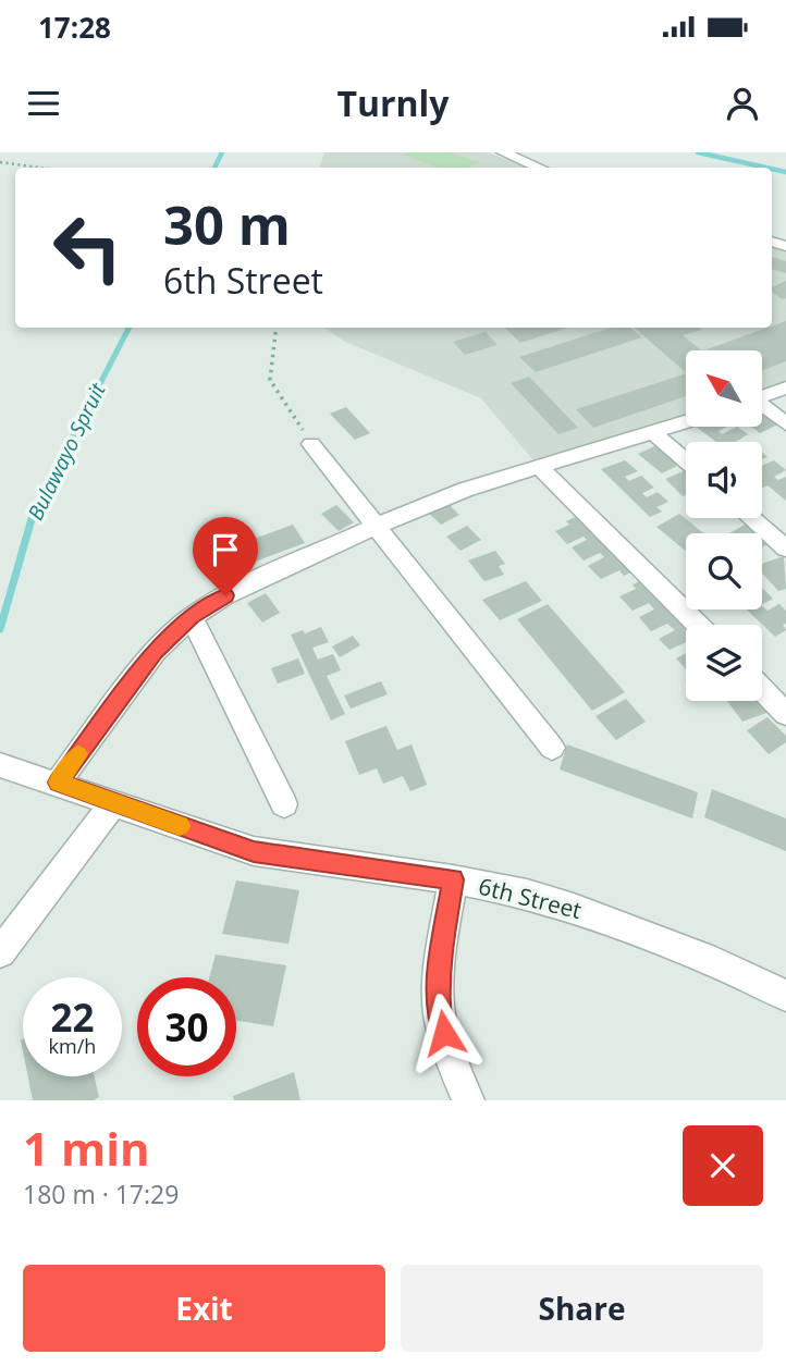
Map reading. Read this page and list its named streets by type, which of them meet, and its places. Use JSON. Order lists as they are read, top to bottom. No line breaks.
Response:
{"streets":{"street":["6th Street"]},"water":["Bulawayo Spruit"],"north":"top left","page":{"status":"17:28","header":"Turnly","turn":["30 m","6th Street"],"speed":"22 km/h","limit":"30","heading":["1 min","180 m · 17:29"],"buttons":["Exit","Share"]}}
